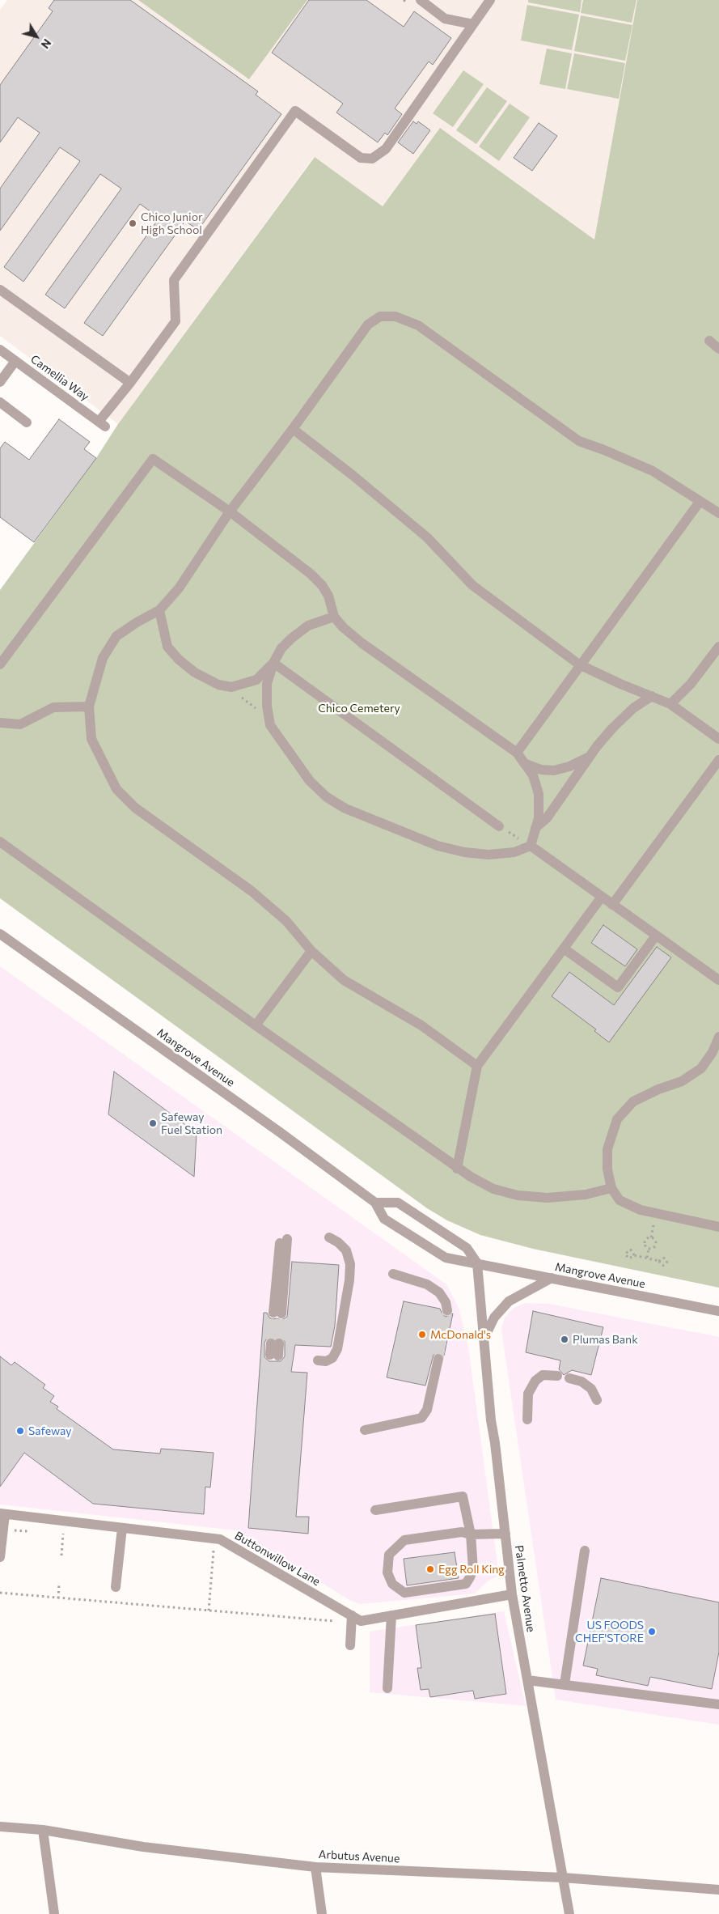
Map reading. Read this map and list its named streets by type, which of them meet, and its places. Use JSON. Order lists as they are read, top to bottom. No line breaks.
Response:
{"streets":{"street":["Camellia Way","Mangrove Avenue","Buttonwillow Lane","Palmetto Avenue","Arbutus Avenue"]},"crossings":[["Mangrove Avenue","Palmetto Avenue"],["Buttonwillow Lane","Palmetto Avenue"],["Palmetto Avenue","Arbutus Avenue"]],"parks":["Chico Cemetery"],"places":["Chico Junior High School","Safeway Fuel Station","McDonald's","Plumas Bank","Safeway","Egg Roll King","US FOODS CHEF'STORE"],"north":"bottom right"}
